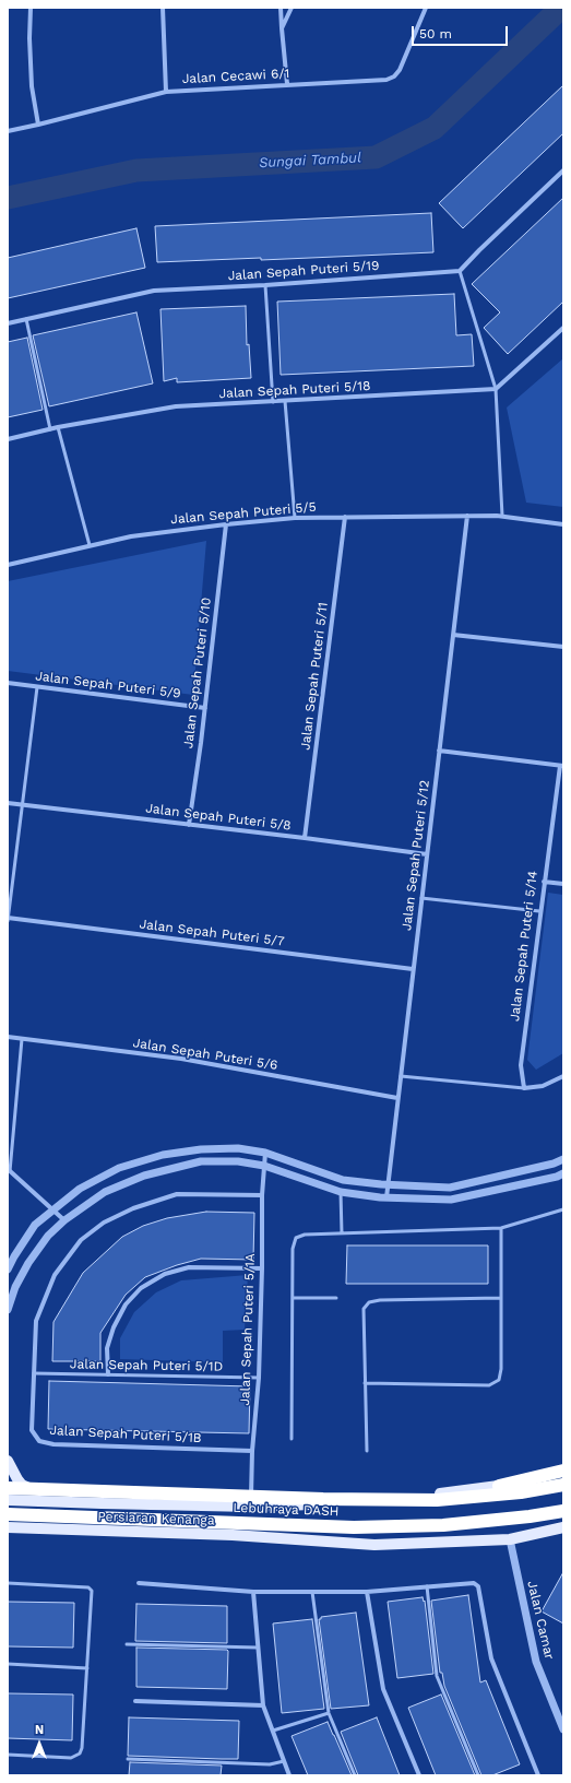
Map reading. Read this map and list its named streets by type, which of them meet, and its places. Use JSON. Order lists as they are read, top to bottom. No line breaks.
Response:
{"streets":{"highway":["Lebuhraya DASH"],"main road":["Persiaran Kenanga"],"street":["Jalan Cecawi 6/1","Jalan Sepah Puteri 5/19","Jalan Sepah Puteri 5/18","Jalan Sepah Puteri 5/5","Jalan Sepah Puteri 5/10","Jalan Sepah Puteri 5/11","Jalan Sepah Puteri 5/9","Jalan Sepah Puteri 5/8","Jalan Sepah Puteri 5/12","Jalan Sepah Puteri 5/7","Jalan Sepah Puteri 5/14","Jalan Sepah Puteri 5/6","Jalan Sepah Puteri 5/1A","Jalan Sepah Puteri 5/1B","Jalan Camar"],"lane":["Jalan Sepah Puteri 5/1D"]},"crossings":[["Jalan Sepah Puteri 5/5","Jalan Sepah Puteri 5/10"],["Jalan Sepah Puteri 5/5","Jalan Sepah Puteri 5/11"],["Jalan Sepah Puteri 5/5","Jalan Sepah Puteri 5/12"],["Jalan Sepah Puteri 5/10","Jalan Sepah Puteri 5/9"],["Jalan Sepah Puteri 5/10","Jalan Sepah Puteri 5/8"],["Jalan Sepah Puteri 5/11","Jalan Sepah Puteri 5/8"],["Jalan Sepah Puteri 5/8","Jalan Sepah Puteri 5/12"],["Jalan Sepah Puteri 5/12","Jalan Sepah Puteri 5/7"],["Jalan Sepah Puteri 5/12","Jalan Sepah Puteri 5/6"],["Jalan Sepah Puteri 5/1A","Jalan Sepah Puteri 5/1D"],["Jalan Sepah Puteri 5/1A","Jalan Sepah Puteri 5/1B"],["Jalan Sepah Puteri 5/1A","Persiaran Kenanga"],["Jalan Sepah Puteri 5/1D","Jalan Sepah Puteri 5/1B"],["Persiaran Kenanga","Jalan Camar"]],"water":["Sungai Tambul"],"scale_bar":"50 m","north":"top"}
